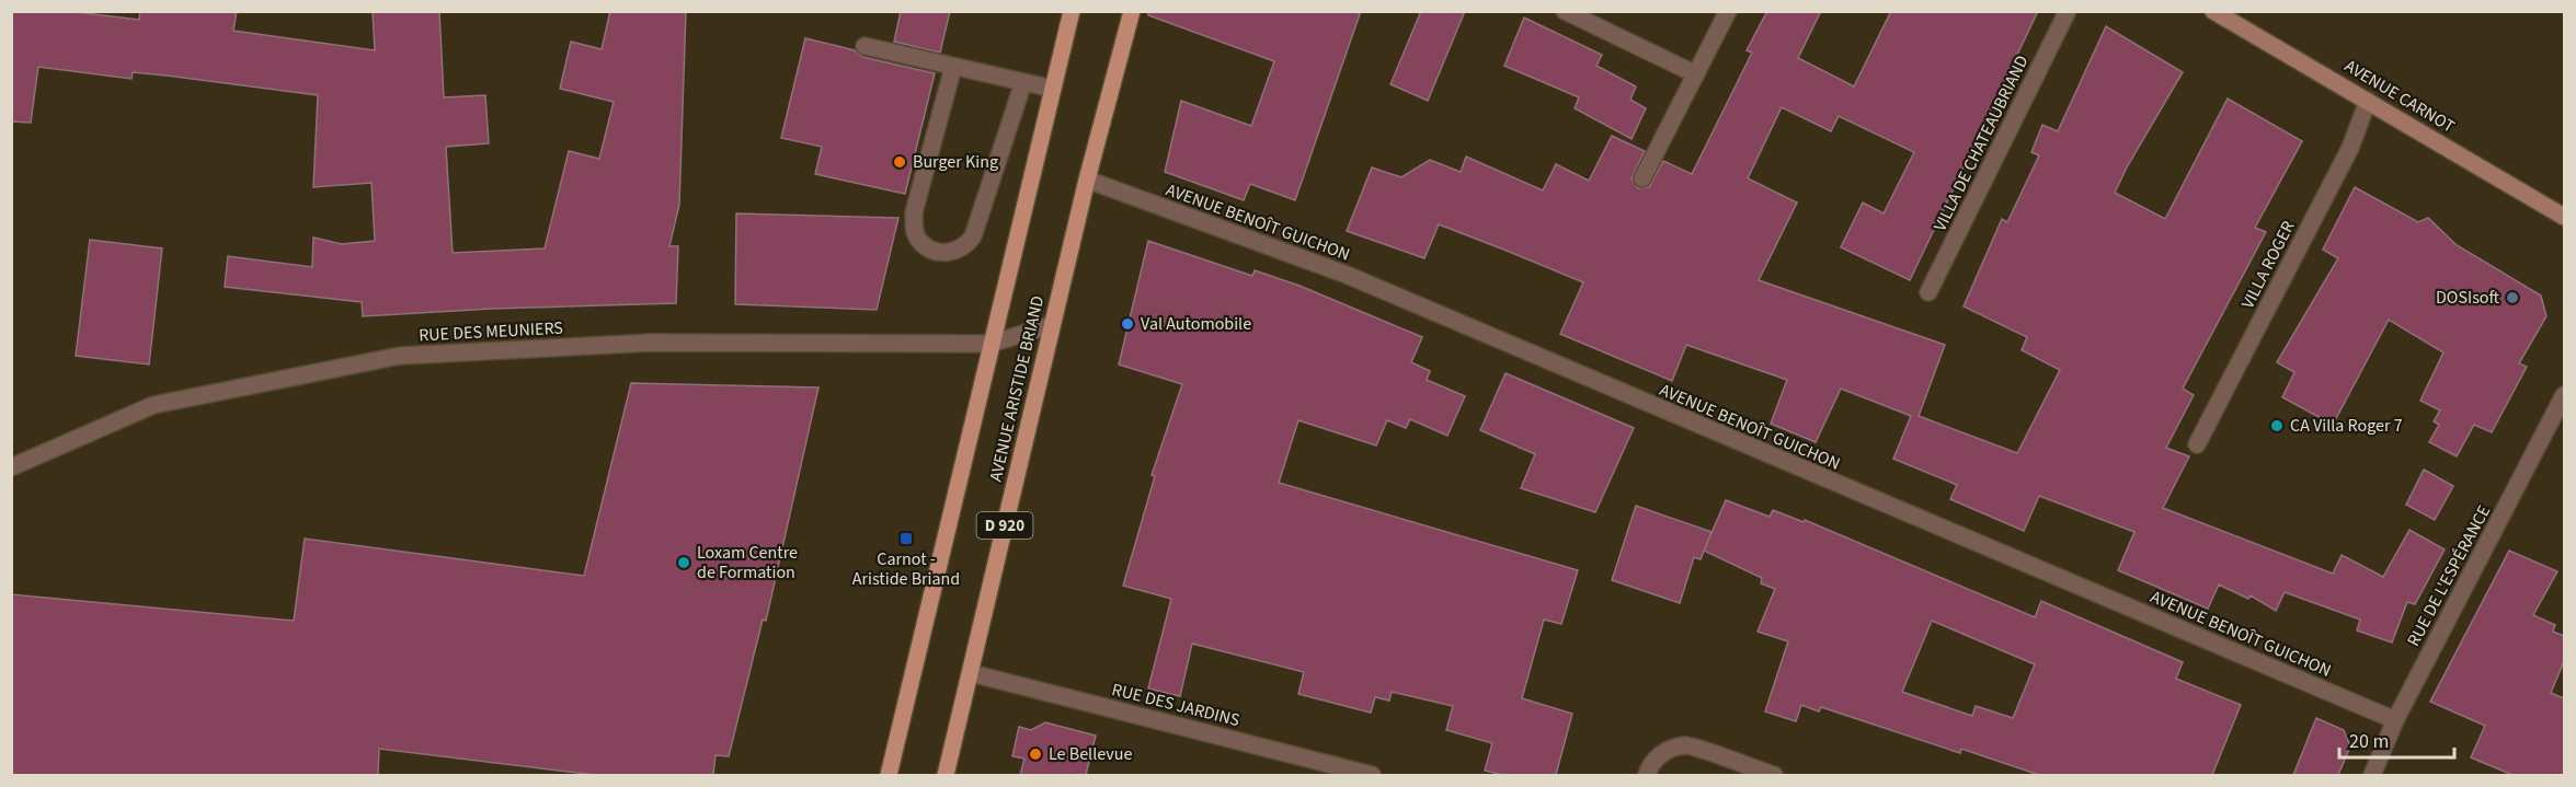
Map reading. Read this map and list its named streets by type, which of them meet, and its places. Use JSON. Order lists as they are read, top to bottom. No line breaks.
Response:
{"streets":{"main road":["AVENUE ARISTIDE BRIAND","D 920"],"street":["AVENUE CARNOT","VILLA DE CHATEAUBRIAND","AVENUE BENOÎT GUICHON","VILLA ROGER","RUE DES MEUNIERS","RUE DE L'ESPÉRANCE","RUE DES JARDINS"]},"crossings":[["AVENUE CARNOT","VILLA ROGER"],["AVENUE BENOÎT GUICHON","AVENUE ARISTIDE BRIAND"],["AVENUE BENOÎT GUICHON","RUE DE L'ESPÉRANCE"],["RUE DES MEUNIERS","AVENUE ARISTIDE BRIAND"],["AVENUE ARISTIDE BRIAND","RUE DES JARDINS"]],"places":{"other":["Burger King","DOSIsoft","Val Automobile","CA Villa Roger 7","Loxam Centre de Formation","Le Bellevue"],"transit":["Carnot - Aristide Briand"]},"scale_bar":"20 m"}
